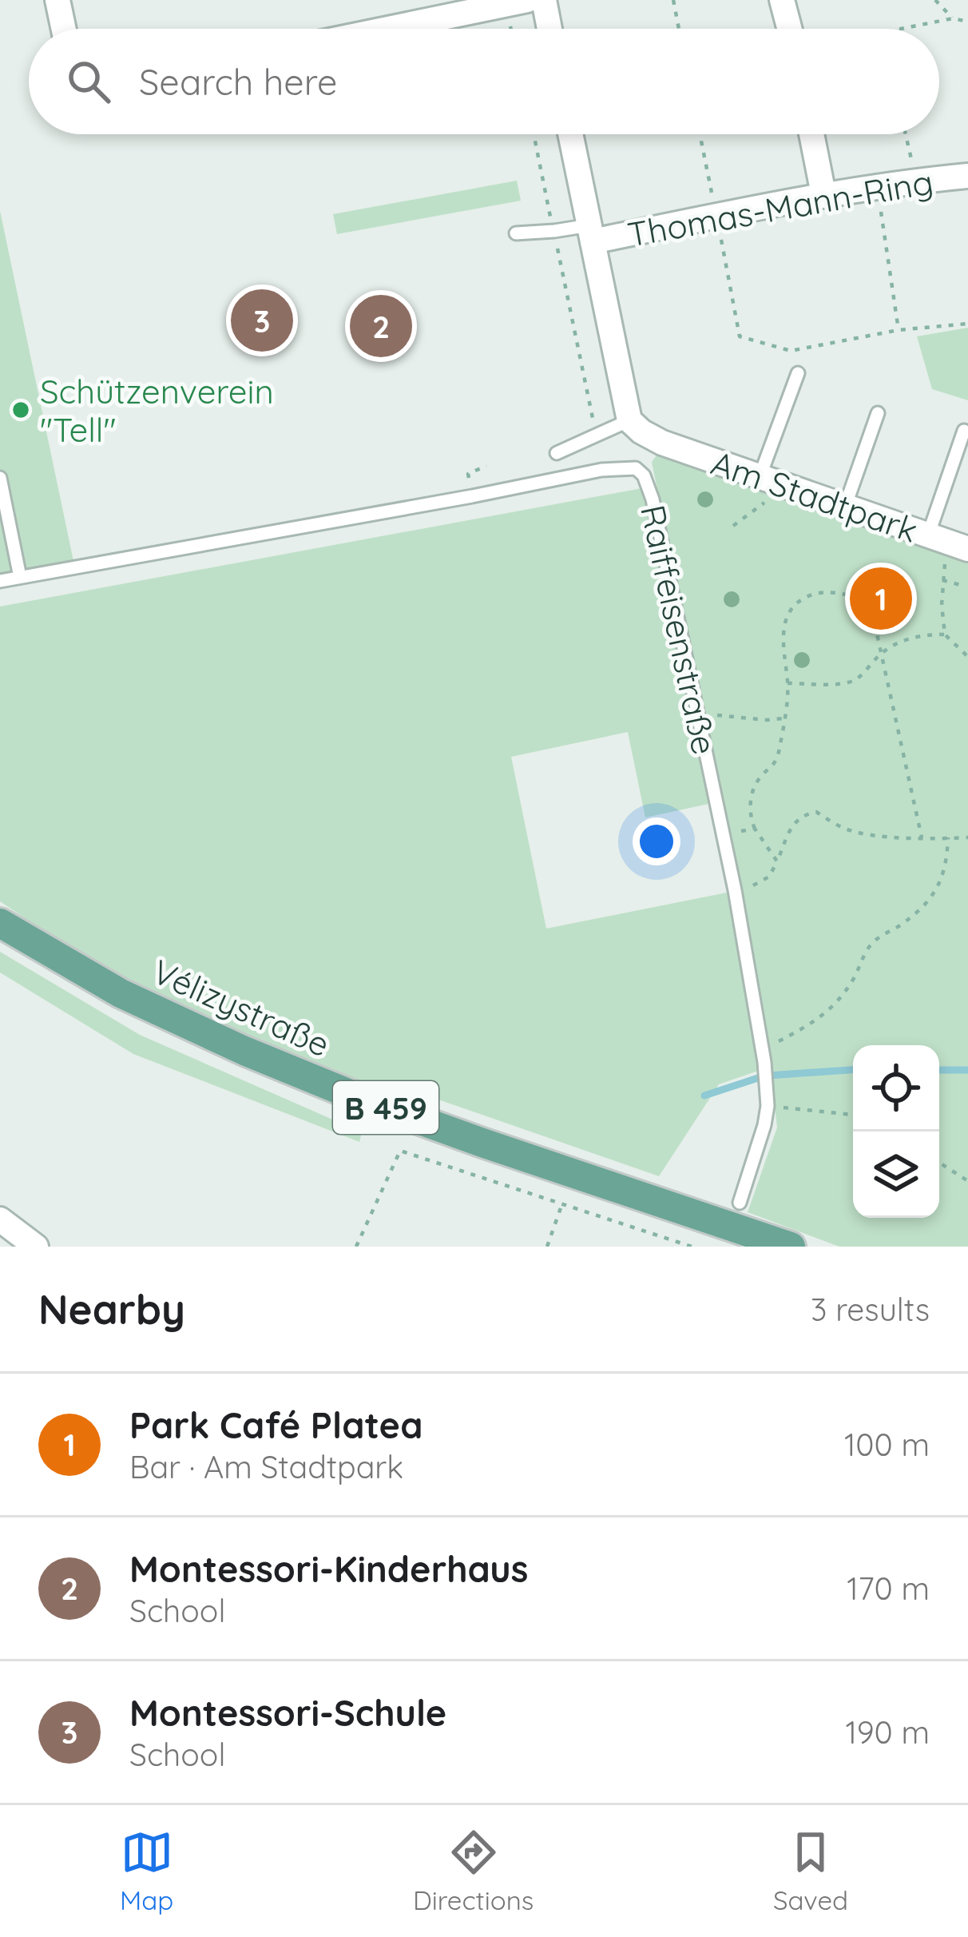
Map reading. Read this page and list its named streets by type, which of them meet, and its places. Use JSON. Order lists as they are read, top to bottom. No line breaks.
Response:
{"streets":{"main road":["Vélizystraße","B 459"],"street":["Thomas-Mann-Ring","Am Stadtpark"],"lane":["Raiffeisenstraße"]},"places":["Schützenverein \"Tell\""],"page":{"search":"Search here","pins":["3","2","1"],"heading":["Nearby","3 results"],"list":[{"mark":"1","name":"Park Café Platea","note":"Bar · Am Stadtpark","value":"100 m"},{"mark":"2","name":"Montessori-Kinderhaus","note":"School","value":"170 m"},{"mark":"3","name":"Montessori-Schule","note":"School","value":"190 m"}],"nav":["Map","Directions","Saved"]}}
